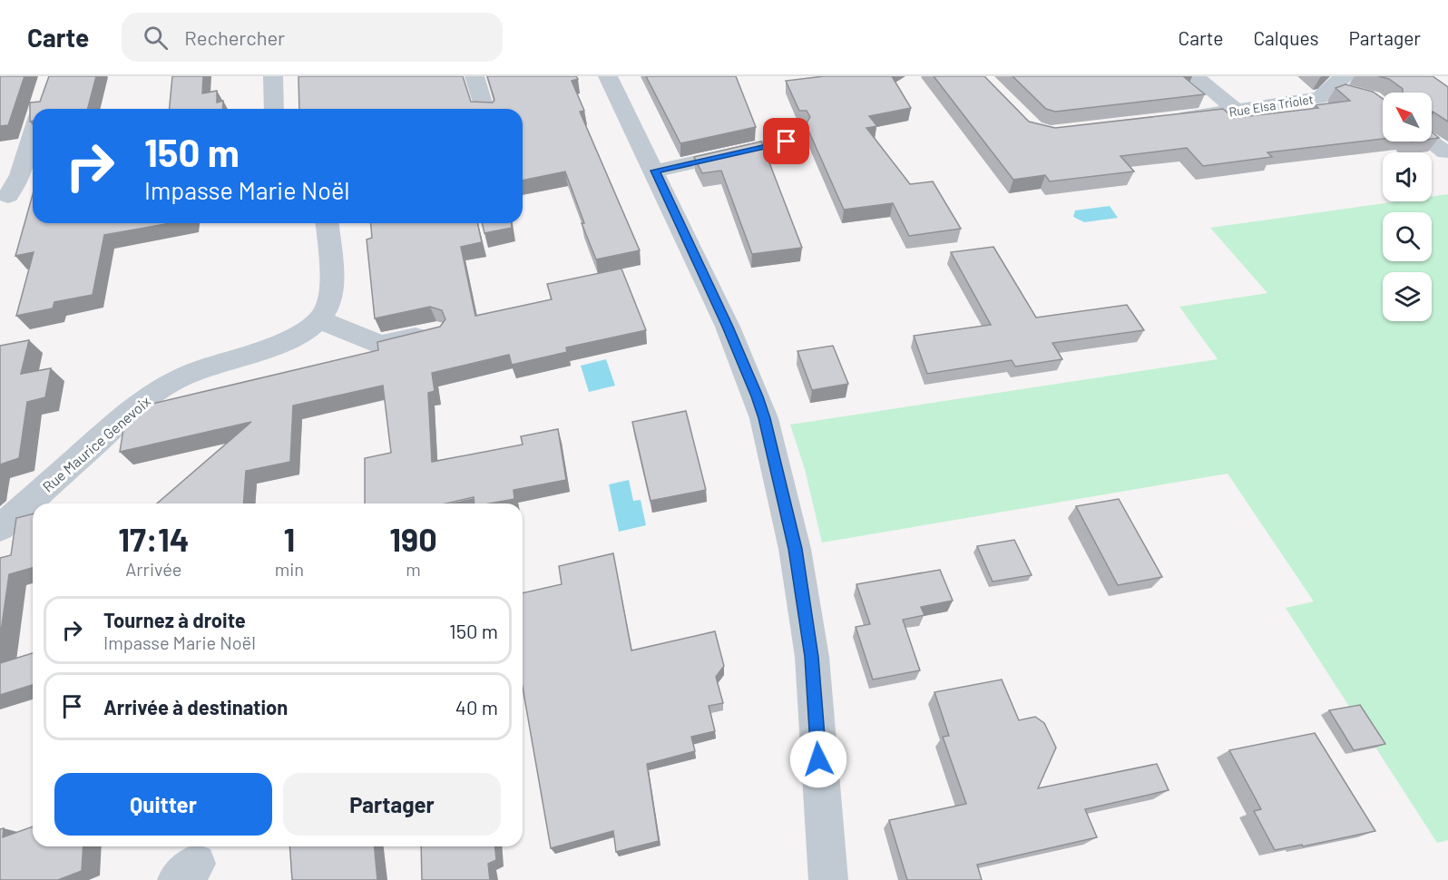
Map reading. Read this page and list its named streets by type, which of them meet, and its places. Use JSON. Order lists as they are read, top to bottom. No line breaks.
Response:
{"streets":{"street":["Rue Elsa Triolet","Rue Maurice Genevoix"]},"north":"top left","page":{"header":"Carte","search":"Rechercher","nav":["Carte","Calques","Partager"],"turn":["150 m","Impasse Marie Noël"],"eta":["17:14","Arrivée","1","min","190","m"],"list":[{"name":"Tournez à droite","note":"Impasse Marie Noël","value":"150 m"},{"name":"Arrivée à destination","value":"40 m"}],"buttons":["Quitter","Partager"]}}
